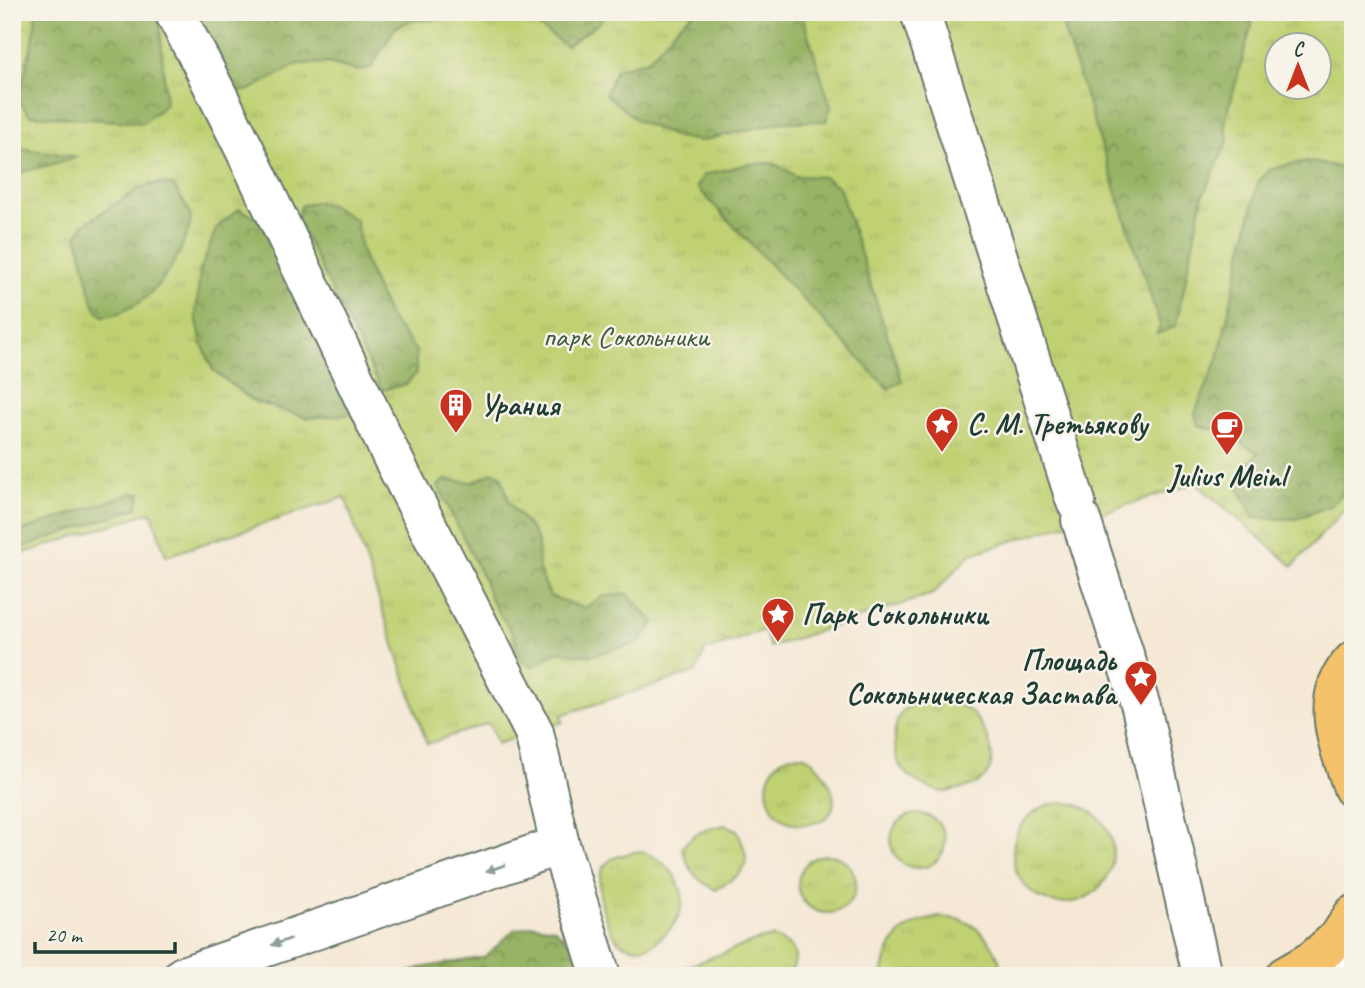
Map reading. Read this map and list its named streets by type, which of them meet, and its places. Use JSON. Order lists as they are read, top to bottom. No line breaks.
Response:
{"parks":["парк Сокольники"],"places":{"building":["Урания"],"place":["С. М. Третьякову","Парк Сокольники","Площадь Сокольническая Застава"],"cafe":["Julius Meinl"]},"scale_bar":"20 m","north":"top"}
